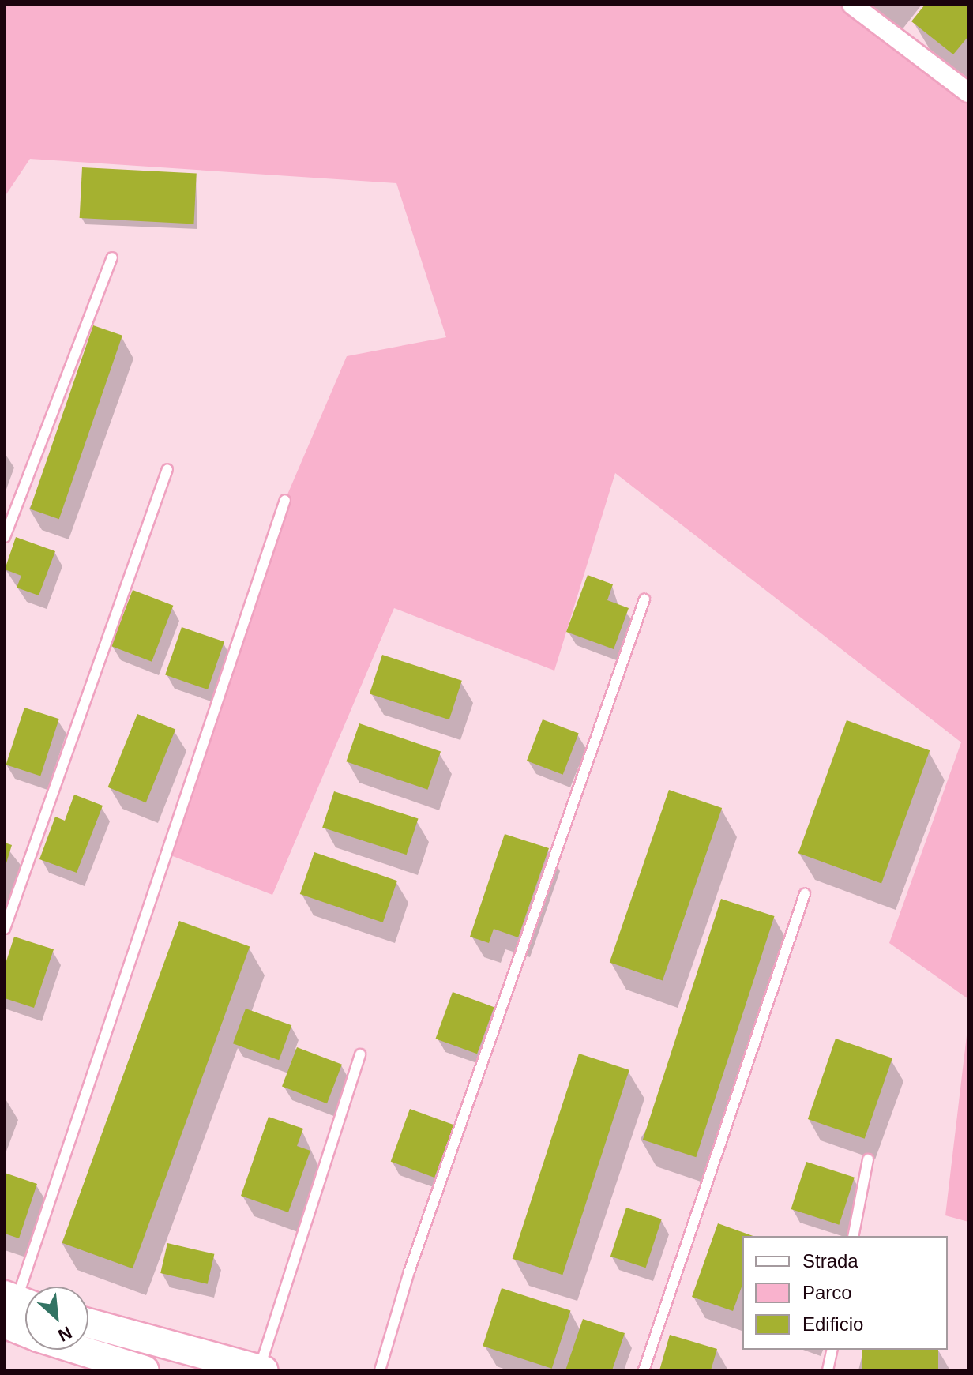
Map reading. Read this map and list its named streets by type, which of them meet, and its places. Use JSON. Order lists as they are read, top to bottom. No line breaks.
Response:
{"legend":["Strada","Parco","Edificio"],"north":"bottom right"}
